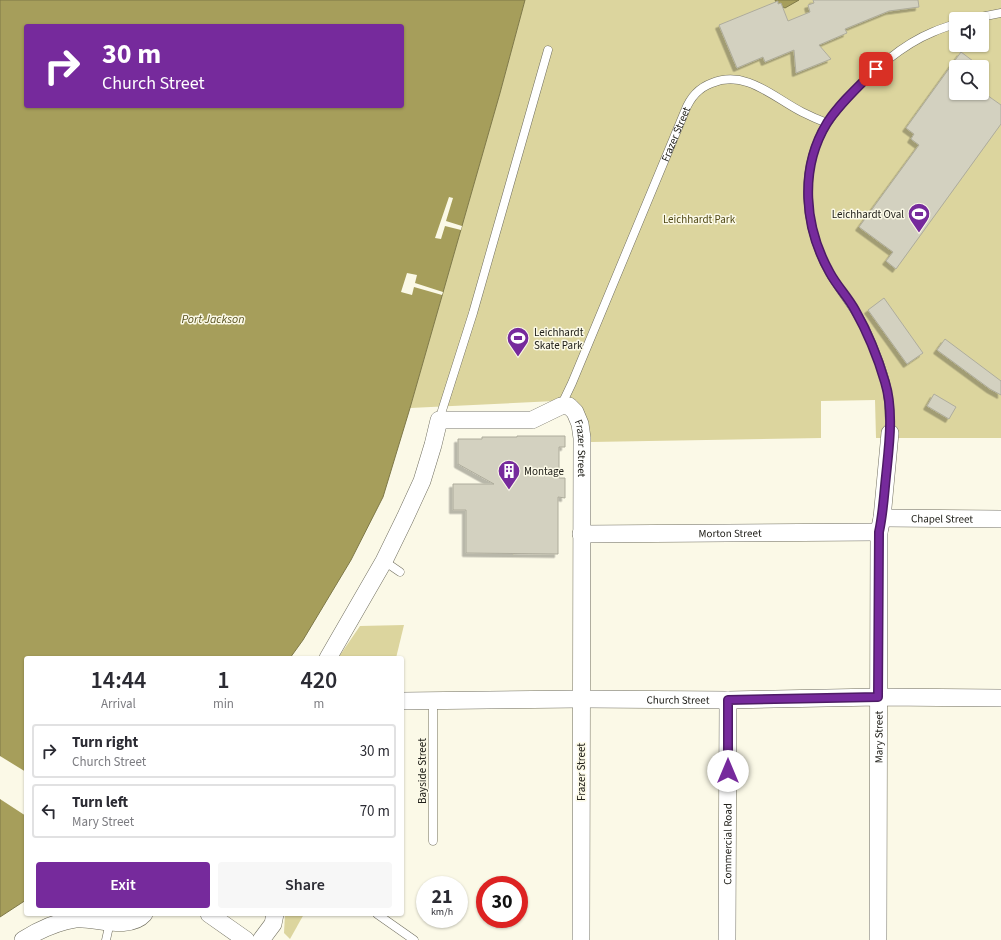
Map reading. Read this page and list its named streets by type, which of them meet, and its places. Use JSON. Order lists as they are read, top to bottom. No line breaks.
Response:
{"streets":{"street":["Frazer Street","Chapel Street","Morton Street","Church Street","Mary Street","Commercial Road"],"lane":["Bayside Street"]},"crossings":[["Frazer Street","Morton Street"],["Frazer Street","Church Street"],["Frazer Street","Mary Street"],["Chapel Street","Morton Street"],["Chapel Street","Mary Street"],["Morton Street","Mary Street"],["Church Street","Mary Street"],["Church Street","Bayside Street"],["Church Street","Commercial Road"]],"water":["Port Jackson"],"parks":["Leichhardt Park"],"places":{"sports":["Leichhardt Oval","Leichhardt Skate Park"],"building":["Montage"]},"page":{"turn":["30 m","Church Street"],"eta":["14:44","Arrival","1","min","420","m"],"list":[{"name":"Turn right","note":"Church Street","value":"30 m"},{"name":"Turn left","note":"Mary Street","value":"70 m"}],"buttons":["Exit","Share"],"speed":"21 km/h","limit":"30"}}
